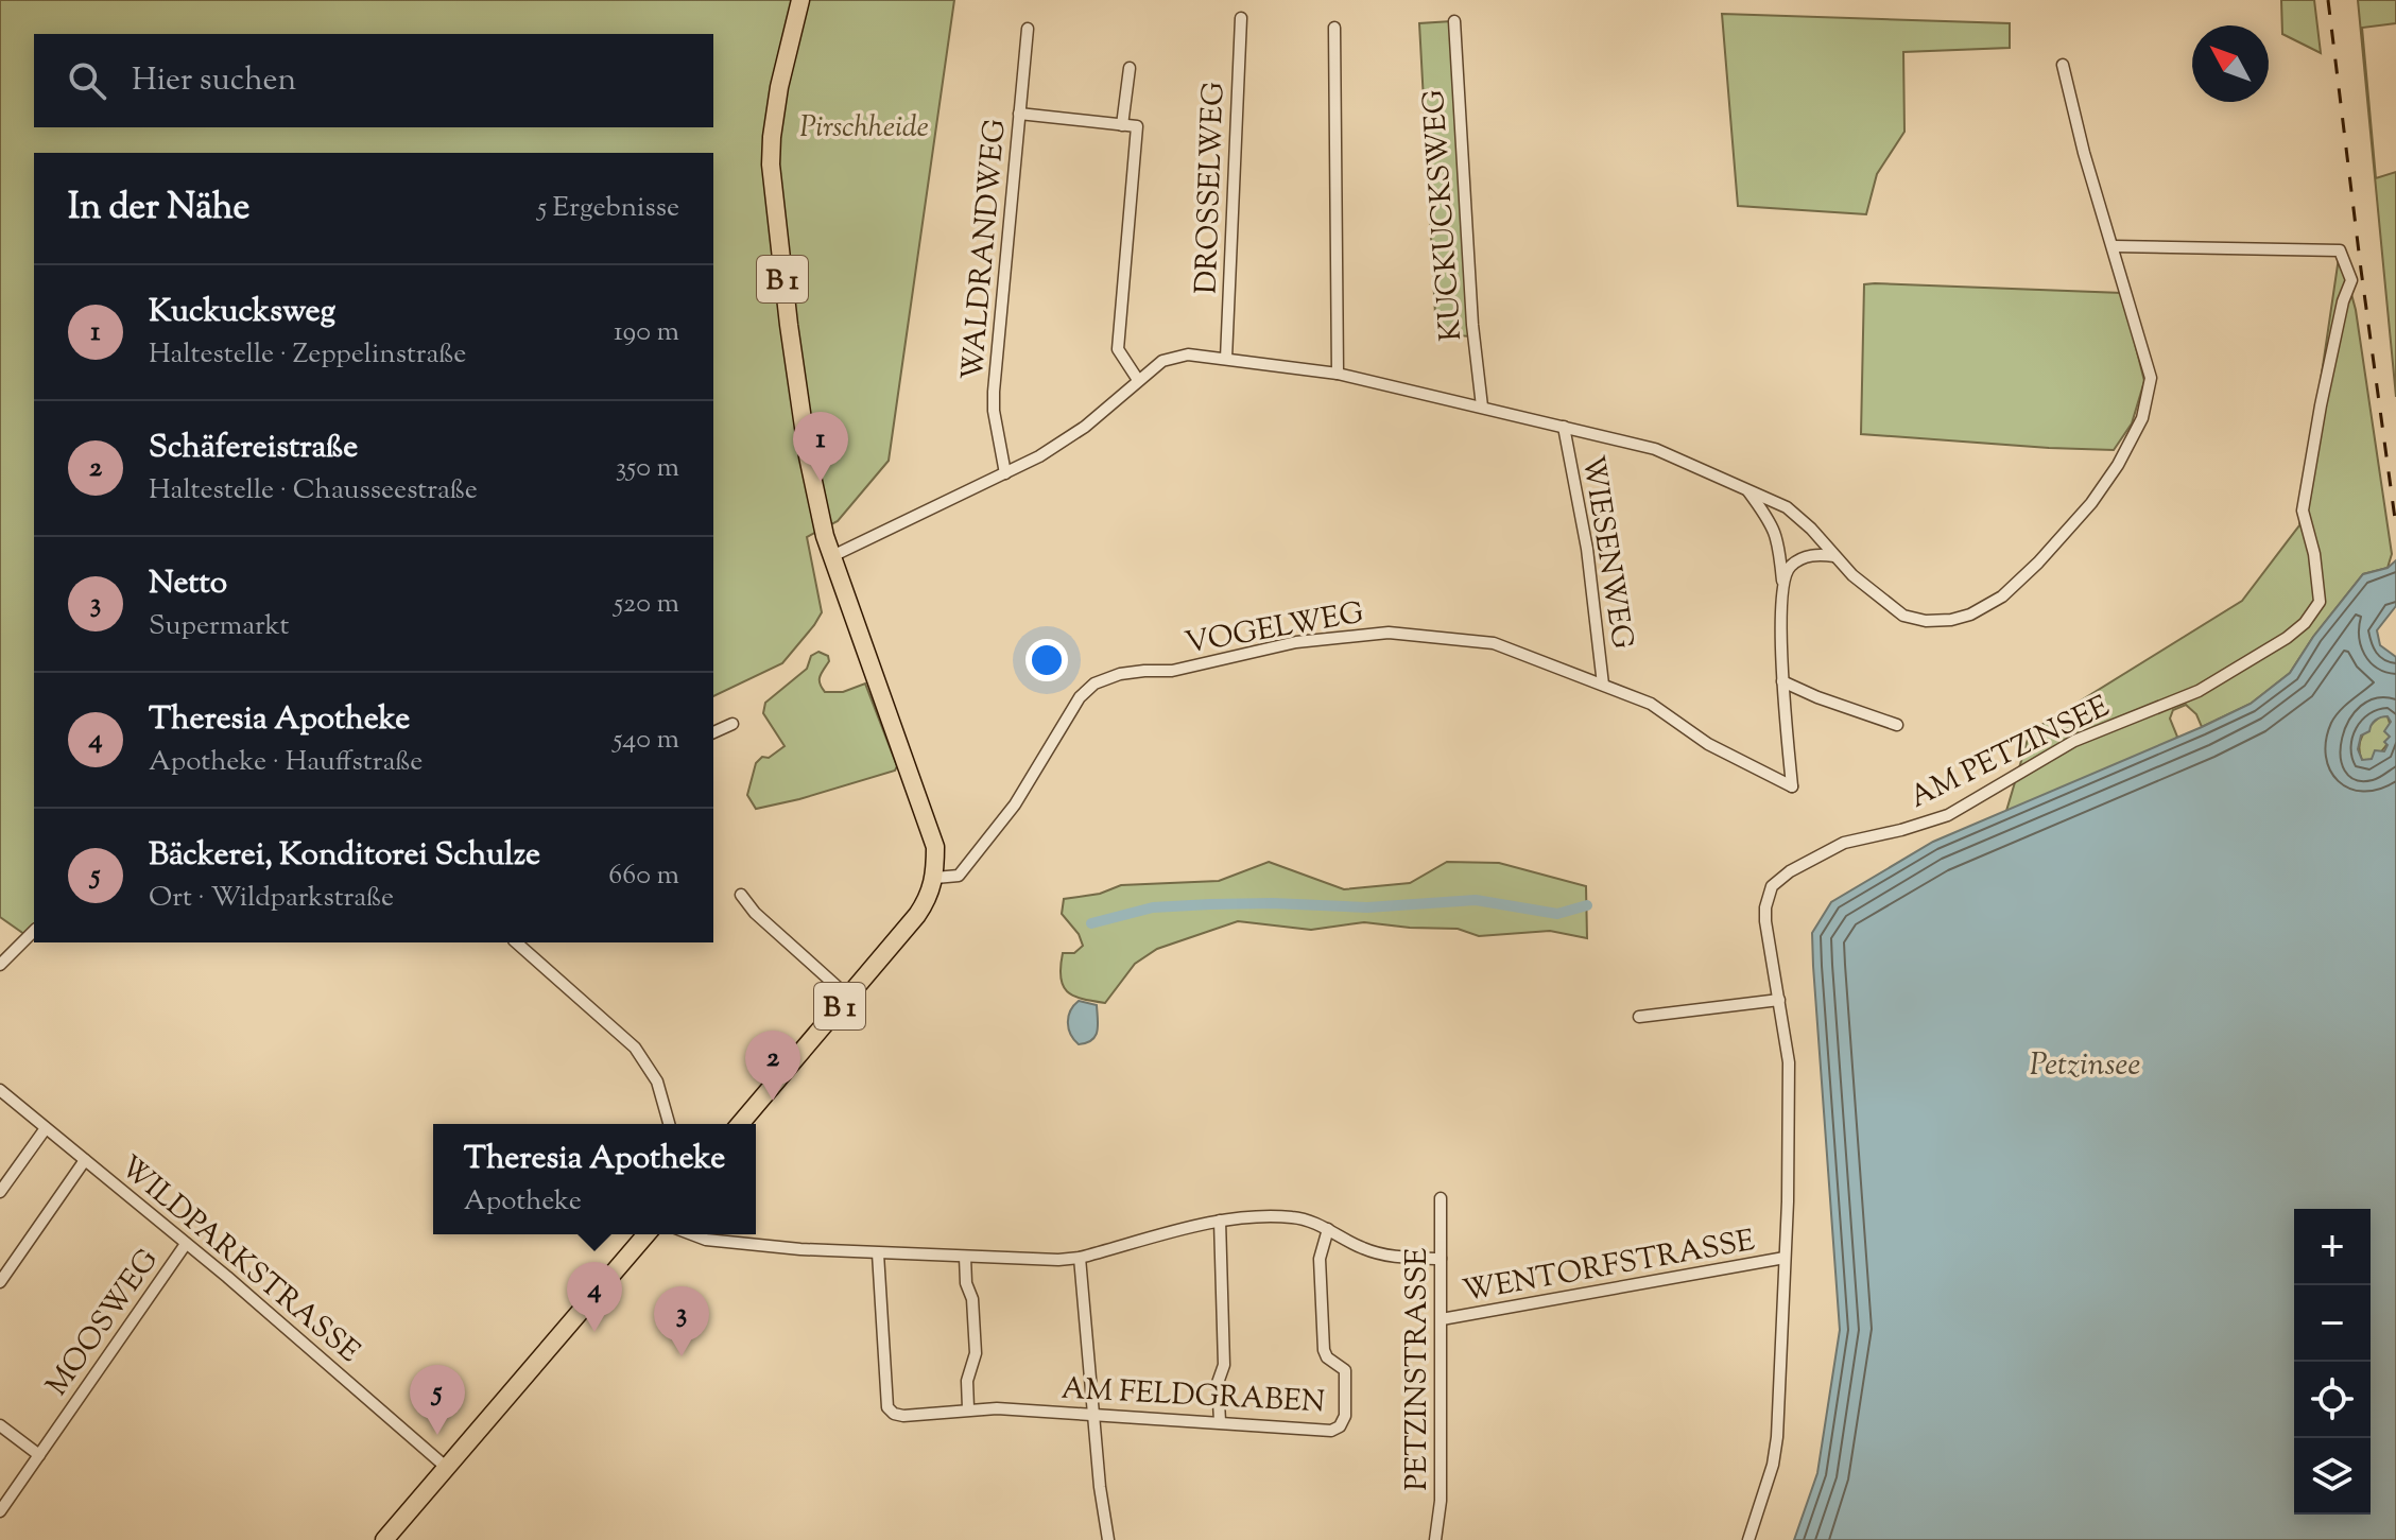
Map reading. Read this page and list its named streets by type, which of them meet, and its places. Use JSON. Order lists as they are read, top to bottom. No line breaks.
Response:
{"streets":{"main road":["B 1"],"street":["DROSSELWEG","KUCKUCKSWEG","WALDRANDWEG","WIESENWEG","VOGELWEG","AM PETZINSEE","WILDPARKSTRASSE","WENTORFSTRASSE","MOOSWEG","PETZINSTRASSE","AM FELDGRABEN"]},"crossings":[["B 1","VOGELWEG"],["WIESENWEG","VOGELWEG"],["AM PETZINSEE","WENTORFSTRASSE"],["WILDPARKSTRASSE","MOOSWEG"],["WENTORFSTRASSE","PETZINSTRASSE"]],"water":["Petzinsee"],"parks":["Pirschheide"],"north":"top left","page":{"search":"Hier suchen","heading":["In der Nähe","5 Ergebnisse"],"list":[{"mark":"1","name":"Kuckucksweg","note":"Haltestelle · Zeppelinstraße","value":"190 m"},{"mark":"2","name":"Schäfereistraße","note":"Haltestelle · Chausseestraße","value":"350 m"},{"mark":"3","name":"Netto","note":"Supermarkt","value":"520 m"},{"mark":"4","name":"Theresia Apotheke","note":"Apotheke · Hauffstraße","value":"540 m"},{"mark":"5","name":"Bäckerei, Konditorei Schulze","note":"Ort · Wildparkstraße","value":"660 m"}],"pins":["1","2","4","3","5"],"popup":["Theresia Apotheke","Apotheke"],"map_buttons":["+","−"]}}
